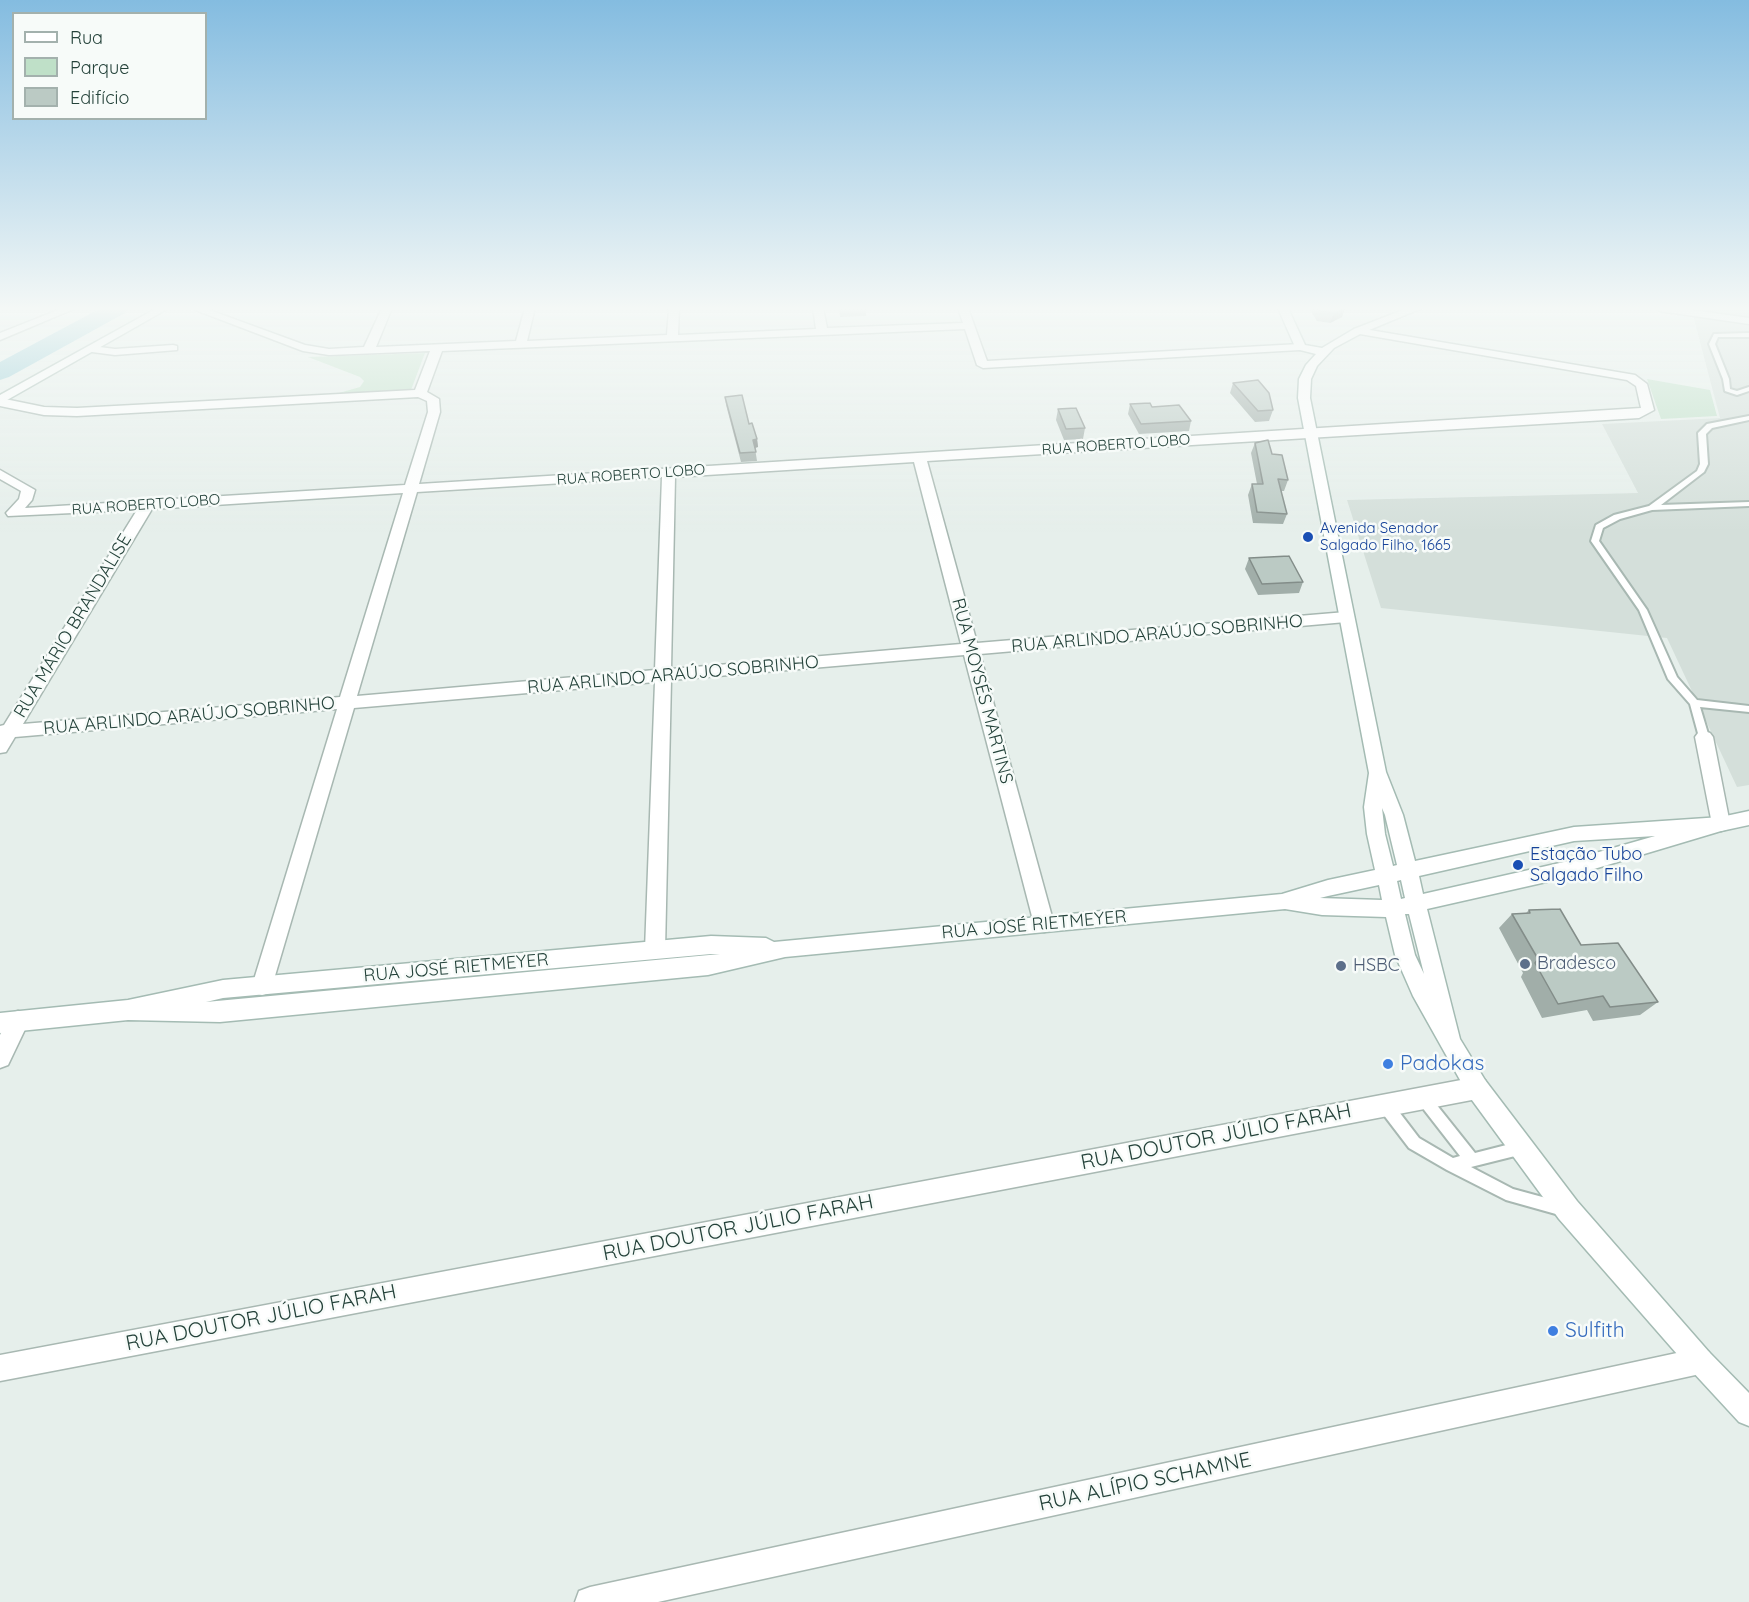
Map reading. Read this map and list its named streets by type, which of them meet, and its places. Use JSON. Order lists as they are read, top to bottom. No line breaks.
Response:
{"streets":{"street":["RUA ROBERTO LOBO","RUA MÁRIO BRANDALISE","RUA ARLINDO ARAÚJO SOBRINHO","RUA MOYSÉS MARTINS","RUA JOSÉ RIETMEYER","RUA DOUTOR JÚLIO FARAH","RUA ALÍPIO SCHAMNE"]},"crossings":[["RUA ROBERTO LOBO","RUA MÁRIO BRANDALISE"],["RUA ROBERTO LOBO","RUA MOYSÉS MARTINS"],["RUA MÁRIO BRANDALISE","RUA ARLINDO ARAÚJO SOBRINHO"],["RUA ARLINDO ARAÚJO SOBRINHO","RUA MOYSÉS MARTINS"],["RUA MOYSÉS MARTINS","RUA JOSÉ RIETMEYER"]],"places":["Avenida Senador Salgado Filho, 1665","Estação Tubo Salgado Filho","Bradesco","HSBC","Padokas","Sulfith"],"legend":["Rua","Parque","Edifício"]}
